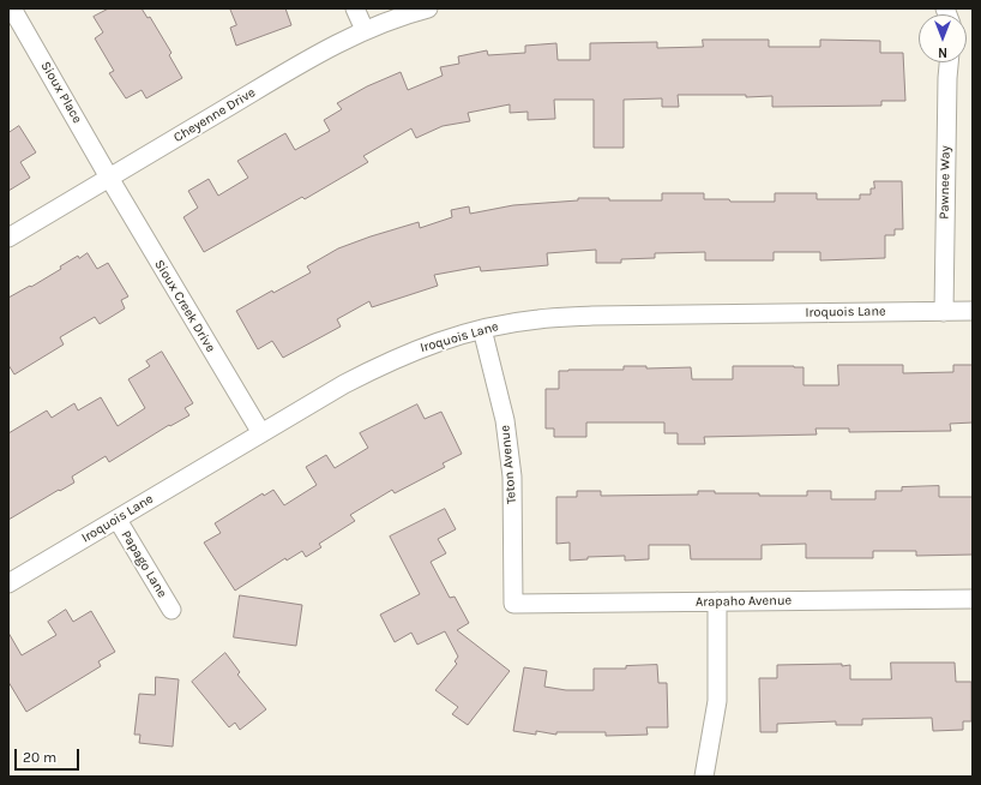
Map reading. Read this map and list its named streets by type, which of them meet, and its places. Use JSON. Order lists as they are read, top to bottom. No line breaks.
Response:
{"streets":{"street":["Sioux Place","Cheyenne Drive","Pawnee Way","Sioux Creek Drive","Iroquois Lane","Teton Avenue","Papago Lane","Arapaho Avenue"]},"crossings":[["Sioux Place","Cheyenne Drive"],["Sioux Place","Sioux Creek Drive"],["Cheyenne Drive","Sioux Creek Drive"],["Pawnee Way","Iroquois Lane"],["Sioux Creek Drive","Iroquois Lane"],["Iroquois Lane","Teton Avenue"],["Iroquois Lane","Papago Lane"],["Teton Avenue","Arapaho Avenue"]],"scale_bar":"20 m","north":"bottom"}
